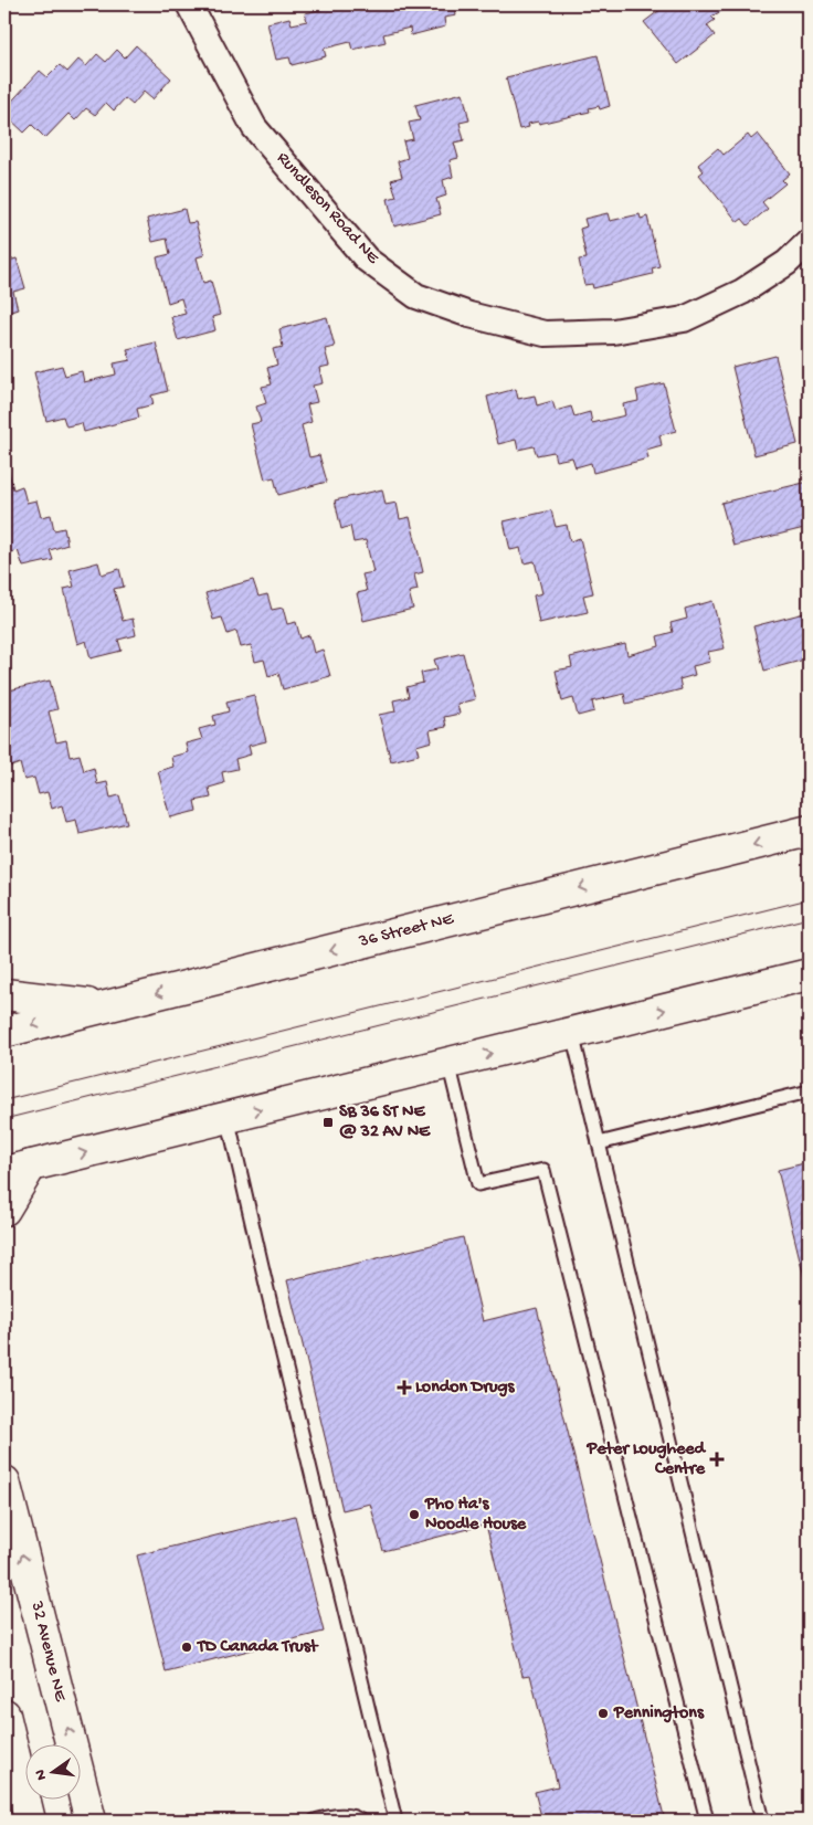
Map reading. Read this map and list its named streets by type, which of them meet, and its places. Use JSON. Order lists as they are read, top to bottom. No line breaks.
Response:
{"streets":{"main road":["36 Street NE","32 Avenue NE"],"street":["Rundleson Road NE"]},"places":{"transit":["SB 36 ST NE @ 32 AV NE"],"health":["London Drugs","Peter Lougheed Centre"],"other":["Pho Ha's Noodle House","TD Canada Trust","Penningtons"]},"north":"left"}
